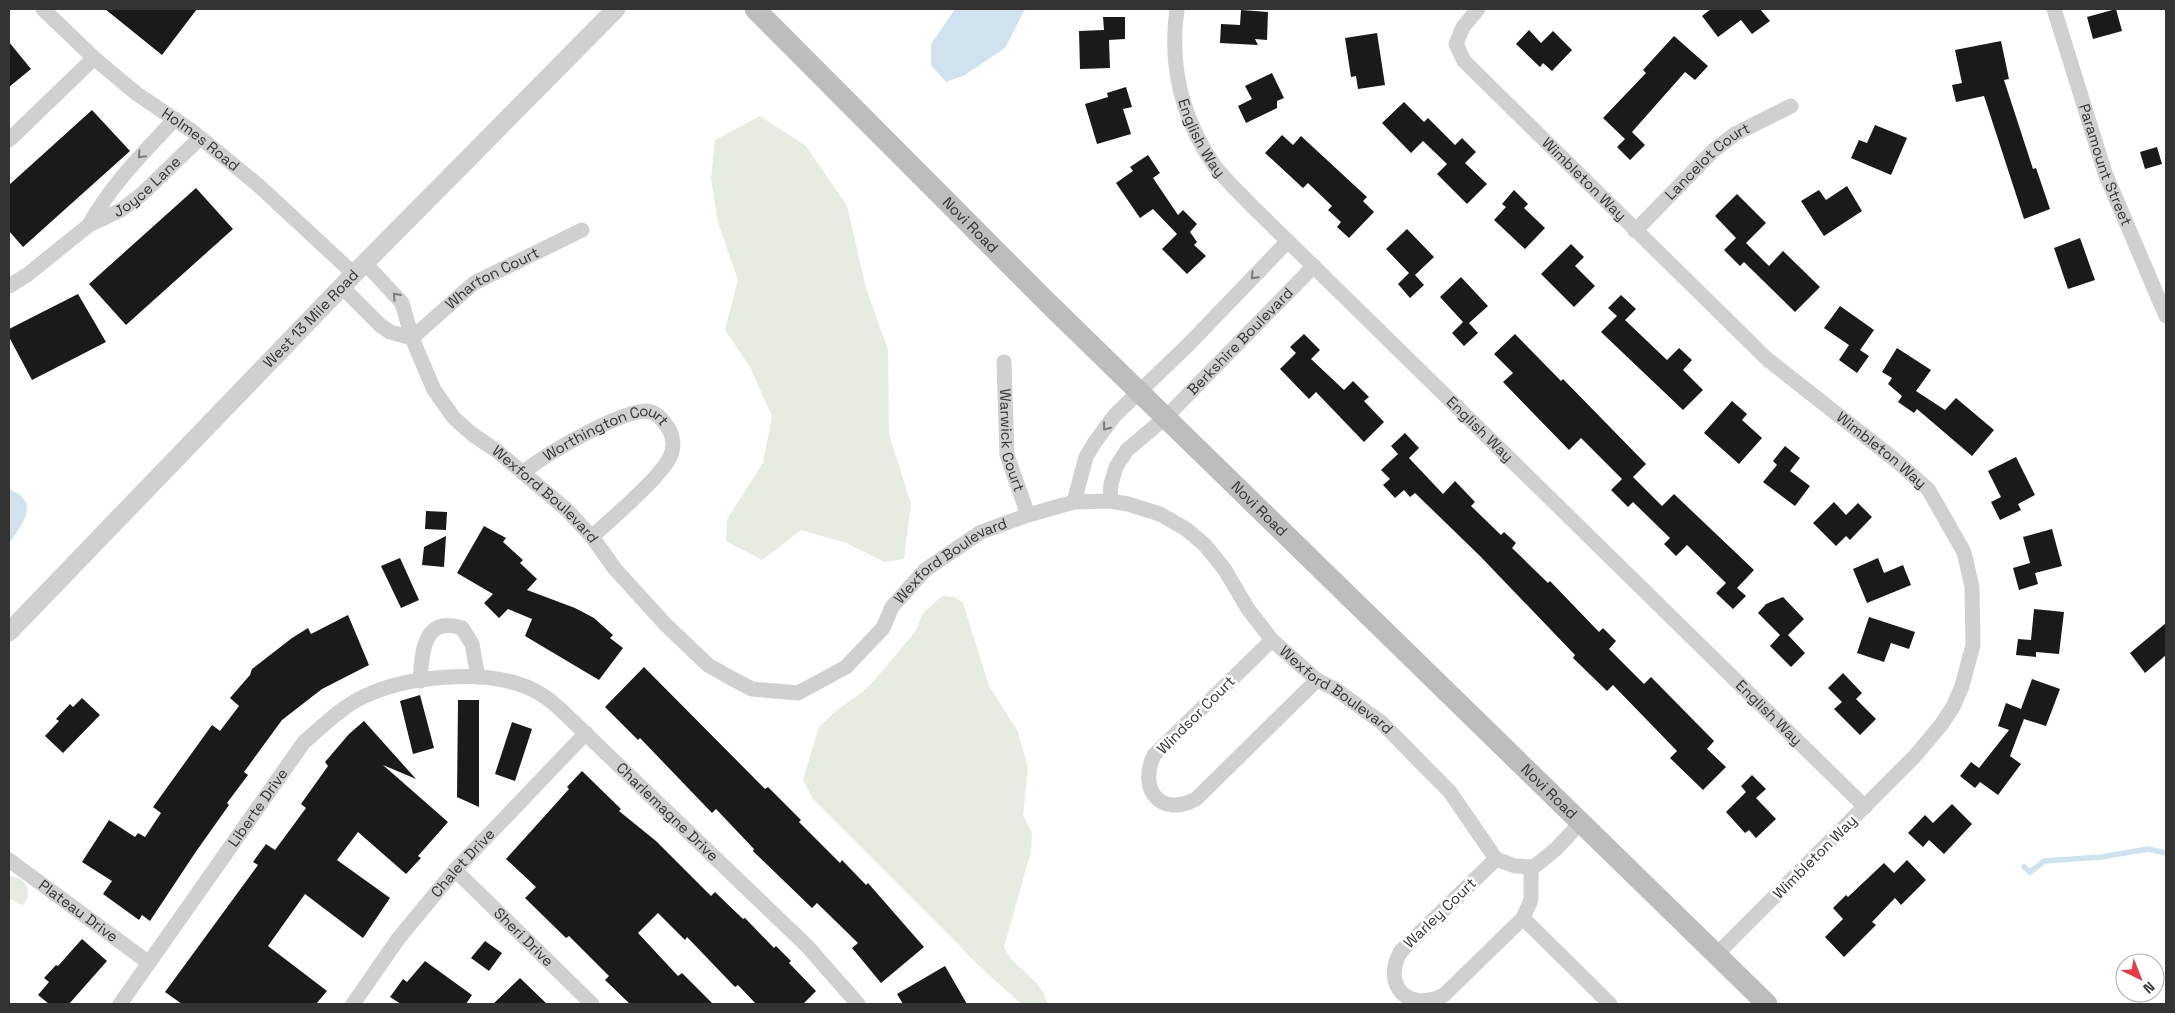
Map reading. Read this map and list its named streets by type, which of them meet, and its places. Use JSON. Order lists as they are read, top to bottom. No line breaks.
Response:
{"streets":{"main road":["Novi Road"],"street":["English Way","Holmes Road","Lancelot Court","Paramount Street","Wimbleton Way","Joyce Lane","Wharton Court","West 13 Mile Road","Berkshire Boulevard","Warwick Court","Worthington Court","Wexford Boulevard","Windsor Court","Liberte Drive","Charlemagne Drive","Chalet Drive","Plateau Drive","Warley Court","Sheri Drive"]},"crossings":[["English Way","Wimbleton Way"],["English Way","Berkshire Boulevard"],["Holmes Road","Joyce Lane"],["Holmes Road","West 13 Mile Road"],["Holmes Road","Wexford Boulevard"],["Lancelot Court","Wimbleton Way"],["Wimbleton Way","Novi Road"],["Novi Road","Berkshire Boulevard"],["Wharton Court","Wexford Boulevard"],["West 13 Mile Road","Wexford Boulevard"],["Berkshire Boulevard","Wexford Boulevard"],["Warwick Court","Wexford Boulevard"],["Worthington Court","Wexford Boulevard"],["Wexford Boulevard","Windsor Court"],["Wexford Boulevard","Warley Court"],["Liberte Drive","Charlemagne Drive"],["Liberte Drive","Plateau Drive"],["Charlemagne Drive","Chalet Drive"],["Chalet Drive","Sheri Drive"]],"north":"bottom right"}
